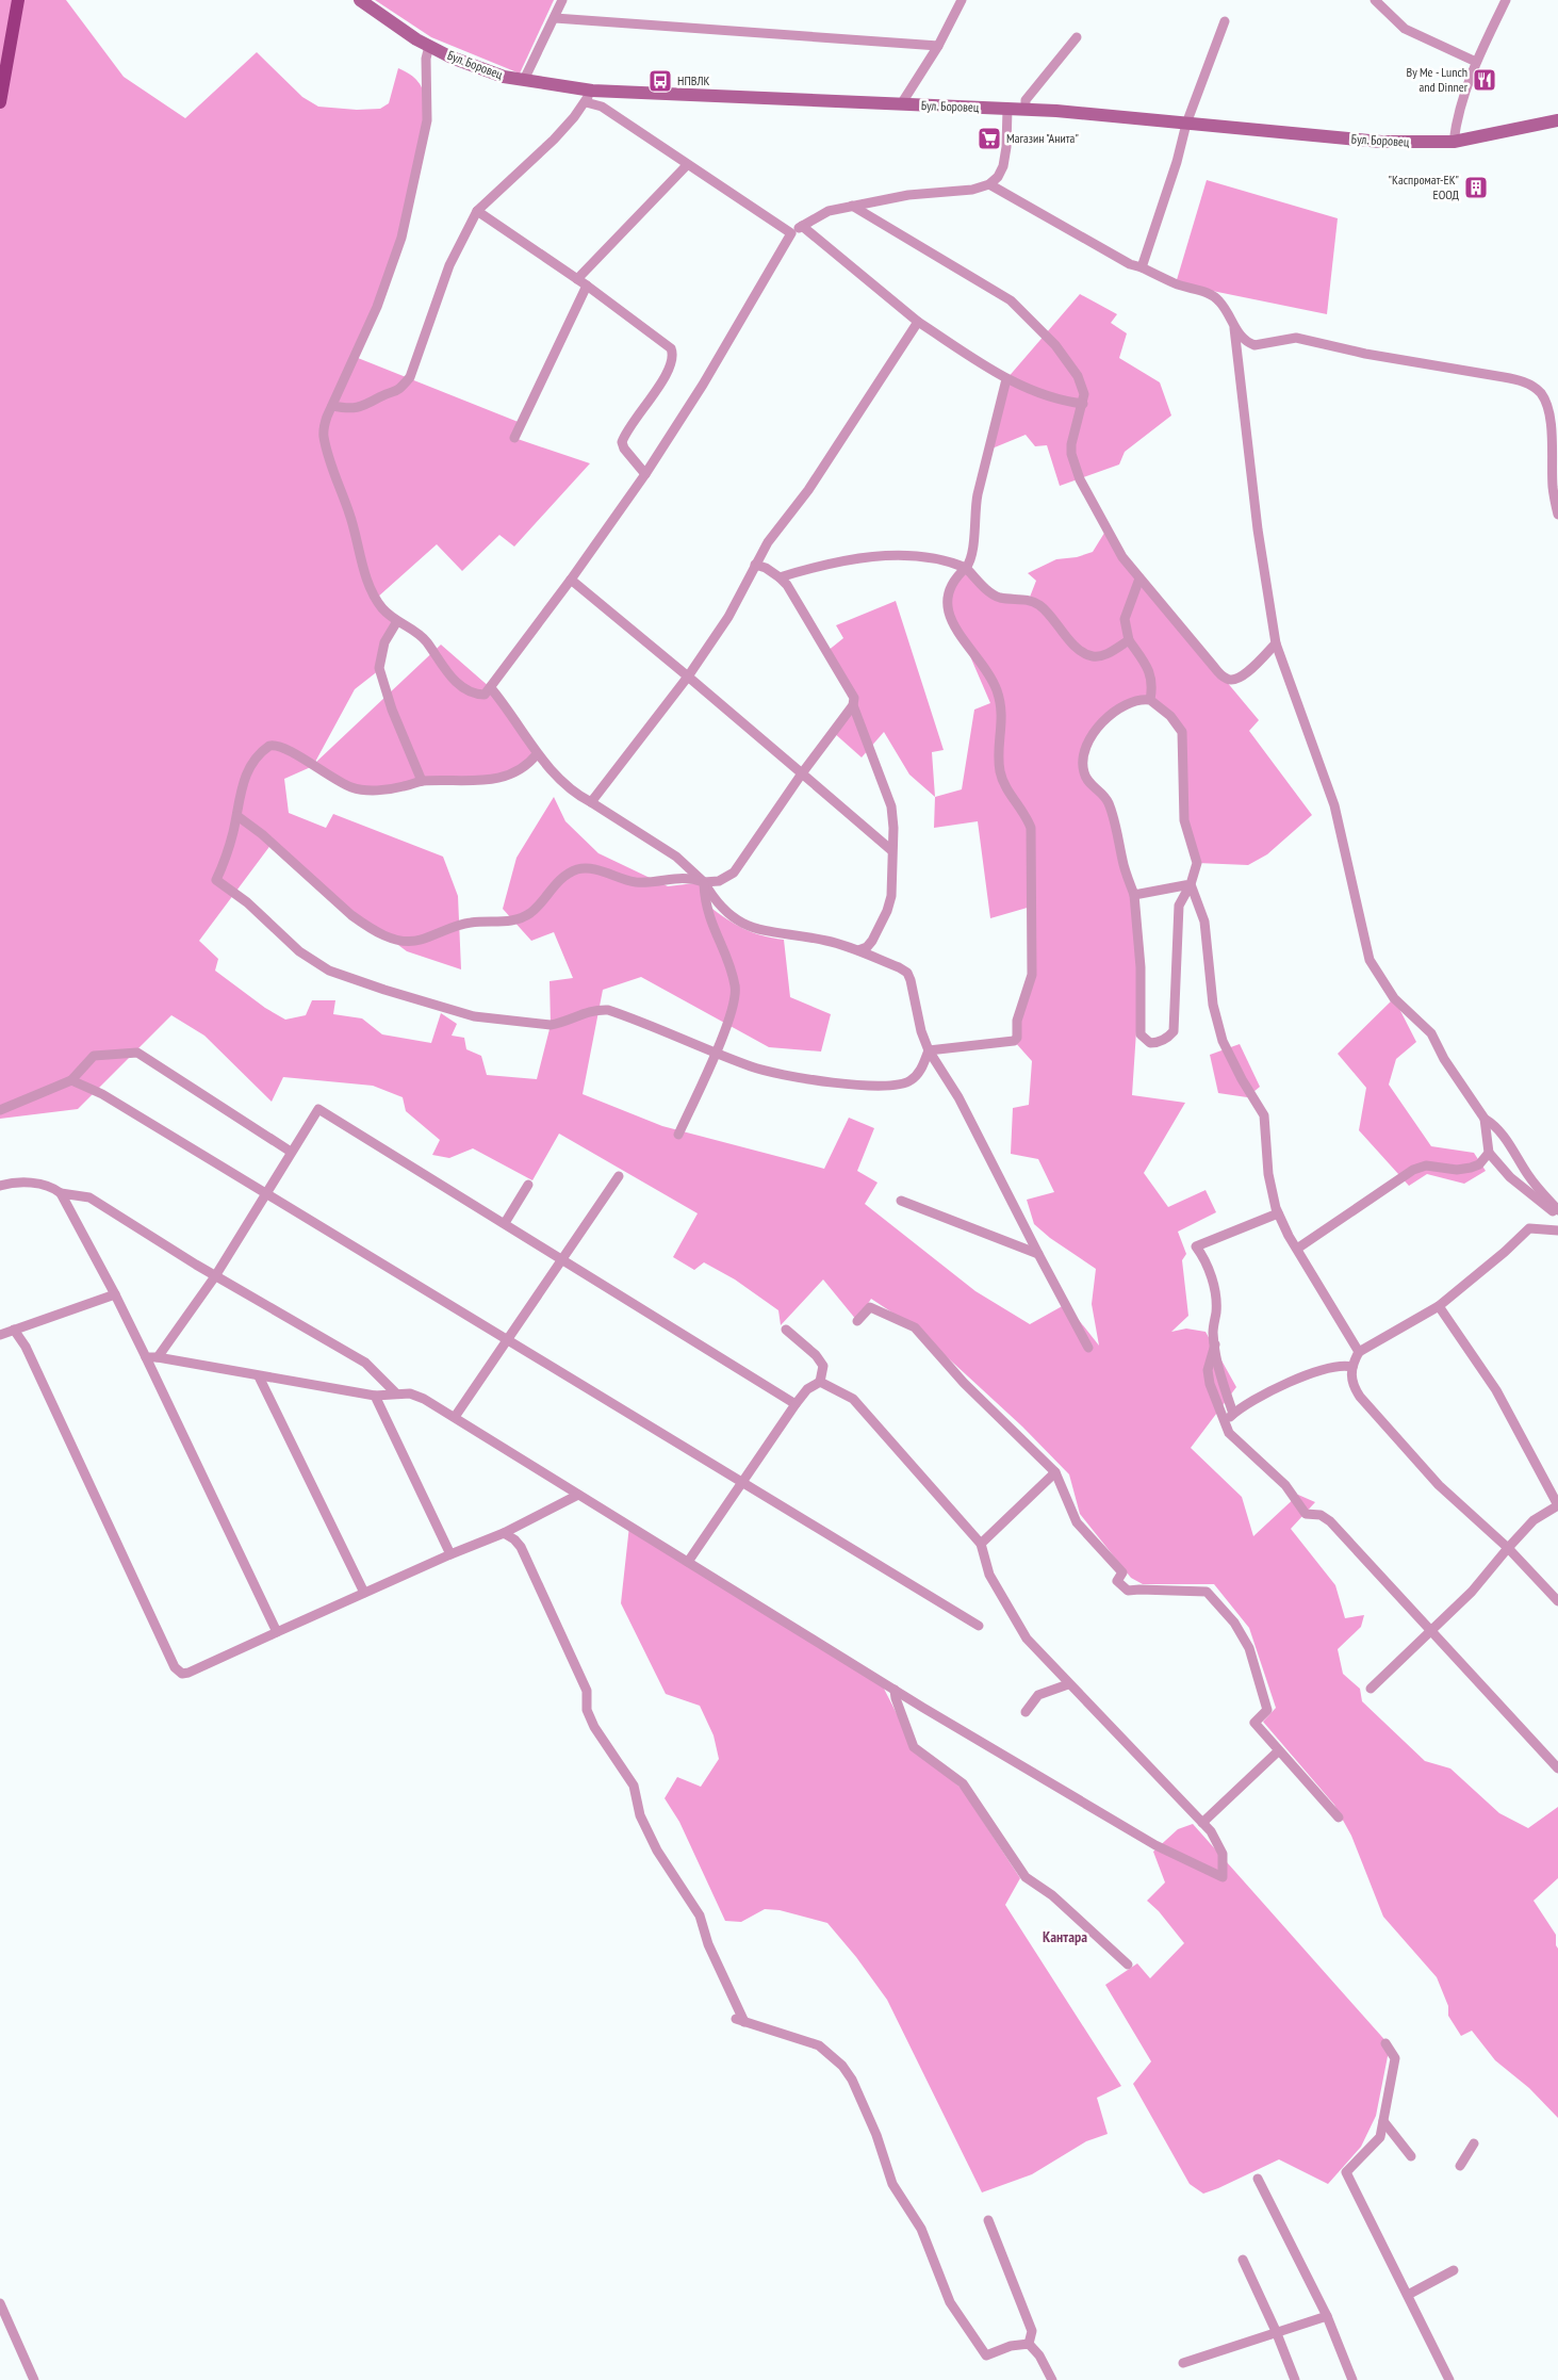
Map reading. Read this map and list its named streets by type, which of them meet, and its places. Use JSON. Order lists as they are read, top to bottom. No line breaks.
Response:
{"streets":{"street":["Бул. Боровец"]},"districts":["Кантара"],"places":{"restaurant":["By Me - Lunch and Dinner"],"bus stop":["НПВЛК"],"supermarket":["Магазин \"Анита\""],"building":["\"Каспромат-ЕК\" ЕООД"]}}
